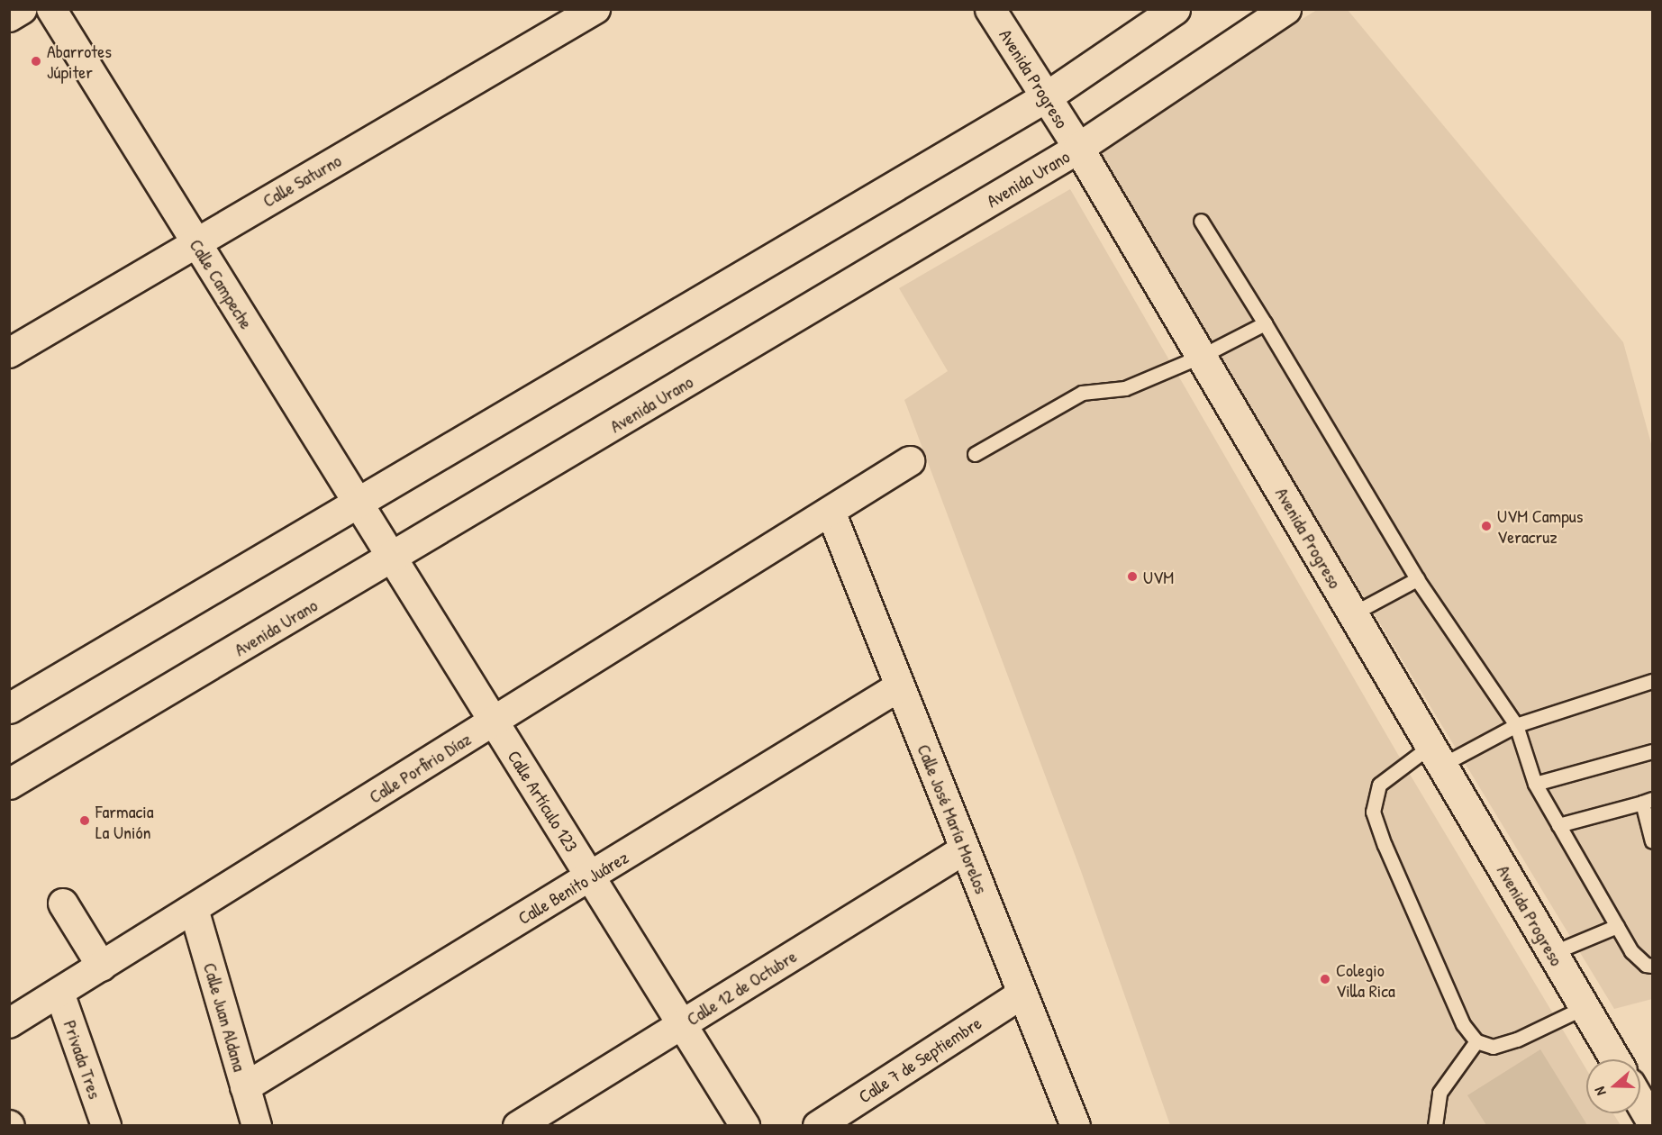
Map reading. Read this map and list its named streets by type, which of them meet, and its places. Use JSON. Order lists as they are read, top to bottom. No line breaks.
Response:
{"streets":{"main road":["Avenida Progreso","Avenida Urano"],"street":["Calle Saturno","Calle Campeche","Calle Porfirio Díaz","Calle Artículo 123","Calle José María Morelos","Calle Benito Juárez","Calle 12 de Octubre","Calle Juan Aldana","Privada Tres","Calle 7 de Septiembre"]},"crossings":[["Avenida Progreso","Avenida Urano"],["Avenida Urano","Calle Campeche"],["Avenida Urano","Calle Artículo 123"],["Calle Saturno","Calle Campeche"],["Calle Campeche","Calle Artículo 123"],["Calle Porfirio Díaz","Calle Artículo 123"],["Calle Porfirio Díaz","Calle José María Morelos"],["Calle Porfirio Díaz","Calle Juan Aldana"],["Calle Porfirio Díaz","Privada Tres"],["Calle Artículo 123","Calle Benito Juárez"],["Calle Artículo 123","Calle 12 de Octubre"],["Calle José María Morelos","Calle Benito Juárez"],["Calle José María Morelos","Calle 12 de Octubre"],["Calle José María Morelos","Calle 7 de Septiembre"],["Calle Benito Juárez","Calle Juan Aldana"]],"places":["Abarrotes Júpiter","UVM Campus Veracruz","UVM","Farmacia La Unión","Colegio Villa Rica"],"north":"left"}
